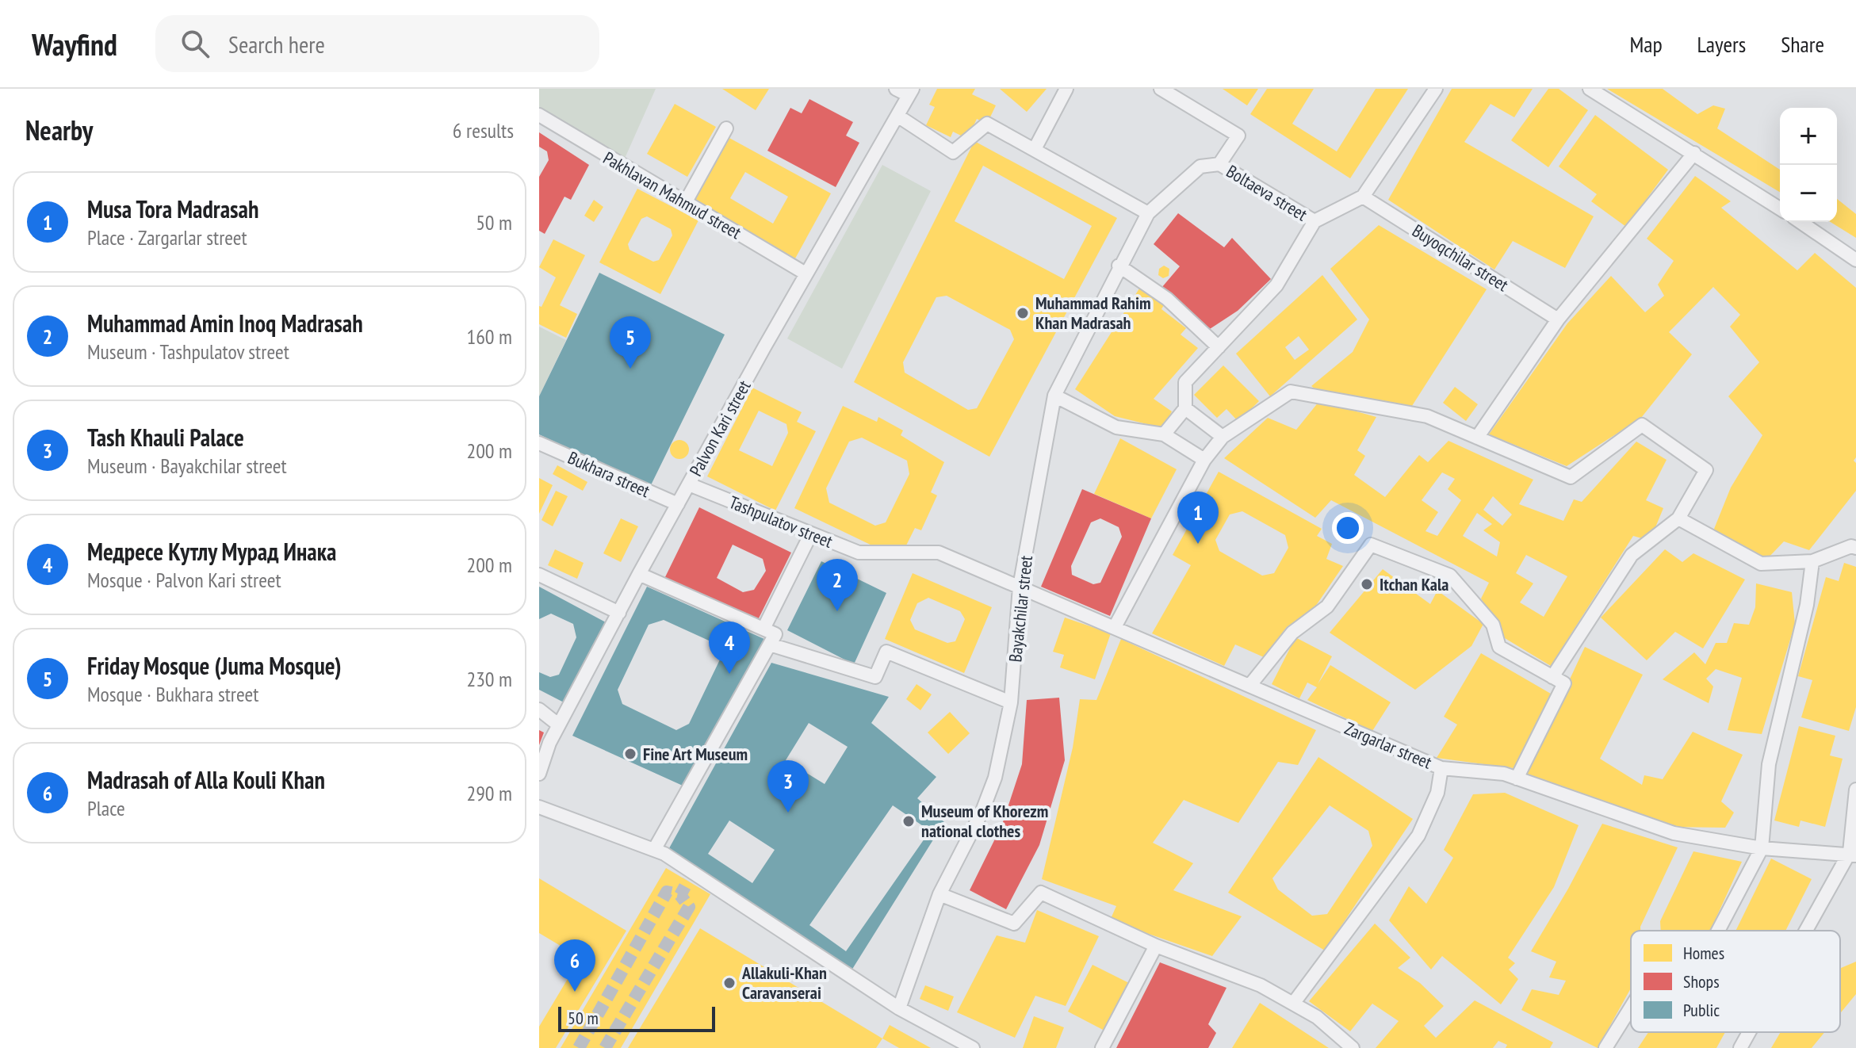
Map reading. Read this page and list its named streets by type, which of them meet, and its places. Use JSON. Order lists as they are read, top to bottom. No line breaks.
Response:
{"streets":{"street":["Boltaeva street","Pakhlavan Mahmud street","Buyoqchilar street","Palvon Kari street","Bukhara street","Tashpulatov street","Bayakchilar street","Zargarlar street"]},"crossings":[["Boltaeva street","Bayakchilar street"],["Pakhlavan Mahmud street","Palvon Kari street"],["Palvon Kari street","Bukhara street"],["Palvon Kari street","Tashpulatov street"],["Tashpulatov street","Bayakchilar street"],["Tashpulatov street","Zargarlar street"],["Bayakchilar street","Zargarlar street"]],"places":["Muhammad Rahim Khan Madrasah","Itchan Kala","Fine Art Museum","Museum of Khorezm national clothes","Allakuli-Khan Caravanserai"],"legend":["Homes","Shops","Public"],"scale_bar":"50 m","page":{"header":"Wayfind","search":"Search here","nav":["Map","Layers","Share"],"heading":["Nearby","6 results"],"map_buttons":["+","−"],"list":[{"mark":"1","name":"Musa Tora Madrasah","note":"Place · Zargarlar street","value":"50 m"},{"mark":"2","name":"Muhammad Amin Inoq Madrasah","note":"Museum · Tashpulatov street","value":"160 m"},{"mark":"3","name":"Tash Khauli Palace","note":"Museum · Bayakchilar street","value":"200 m"},{"mark":"4","name":"Медресе Кутлу Мурад Инака","note":"Mosque · Palvon Kari street","value":"200 m"},{"mark":"5","name":"Friday Mosque (Juma Mosque)","note":"Mosque · Bukhara street","value":"230 m"},{"mark":"6","name":"Madrasah of Alla Kouli Khan","note":"Place","value":"290 m"}],"pins":["5","1","2","4","3","6"],"scale":"50 m"}}
